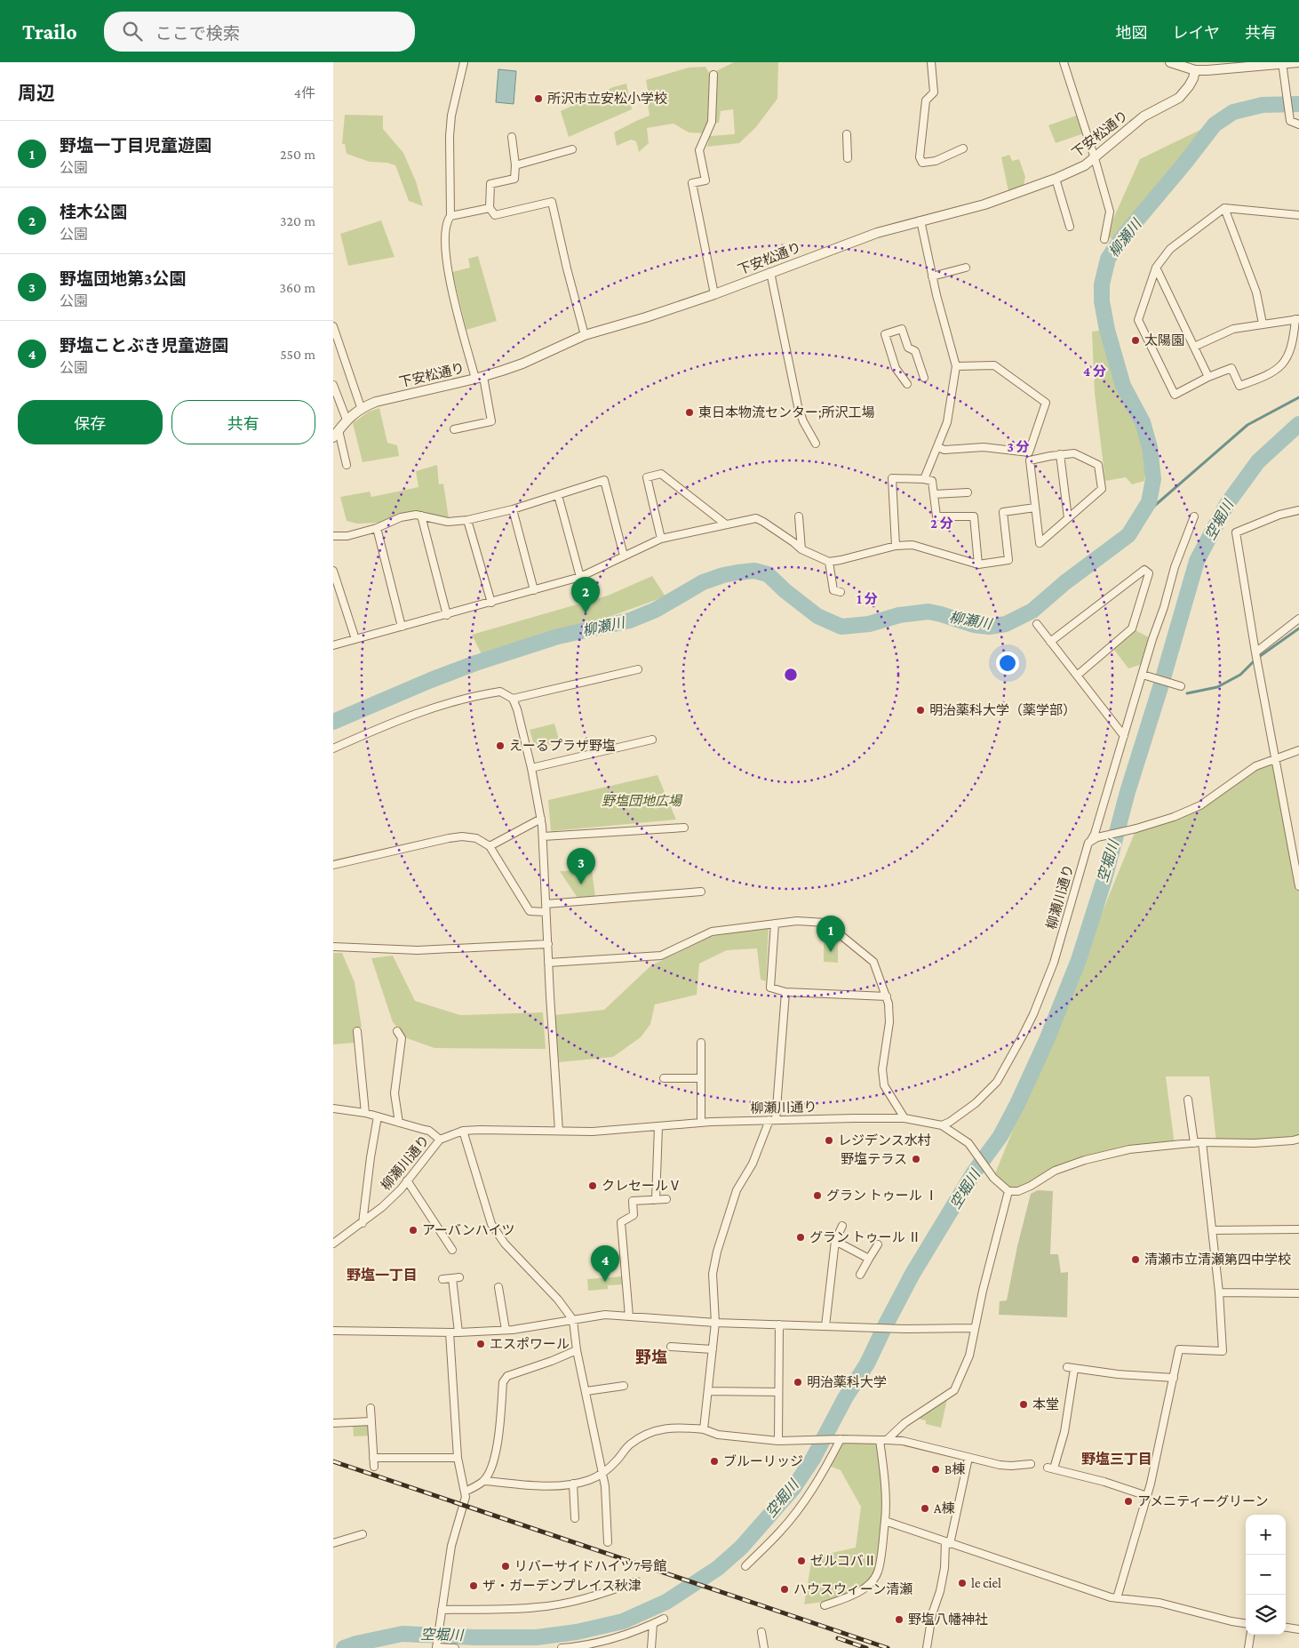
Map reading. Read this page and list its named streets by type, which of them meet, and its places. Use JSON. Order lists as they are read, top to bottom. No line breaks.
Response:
{"streets":{"street":["下安松通り","柳瀬川通り"]},"districts":["野塩一丁目","野塩","野塩三丁目"],"water":["柳瀬川","空堀川"],"parks":["野塩団地広場"],"places":["所沢市立安松小学校","太陽園","東日本物流センター;所沢工場","明治薬科大学（薬学部）","えーるプラザ野塩","レジデンス水村","野塩テラス","クレセールⅤ","グラン トゥール Ⅰ","アーバンハイツ","グラン トゥール Ⅱ","清瀬市立清瀬第四中学校","エスポワール","明治薬科大学","本堂","ブルーリッジ","B棟","アメニティーグリーン","A棟","ゼルコバⅡ","リバーサイドハイツ7号館","le ciel","ザ・ガーデンプレイス秋津","ハウスウィーン清瀬","野塩八幡神社"],"page":{"header":"Trailo","search":"ここで検索","nav":["地図","レイヤ","共有"],"heading":["周辺","4件"],"list":[{"mark":"1","name":"野塩一丁目児童遊園","note":"公園","value":"250 m"},{"mark":"2","name":"桂木公園","note":"公園","value":"320 m"},{"mark":"3","name":"野塩団地第3公園","note":"公園","value":"360 m"},{"mark":"4","name":"野塩ことぶき児童遊園","note":"公園","value":"550 m"}],"buttons":["保存","共有"],"pins":["2","3","1","4"],"map_buttons":["+","−"]},"rings":["4 分","3 分","2 分","1 分"]}
